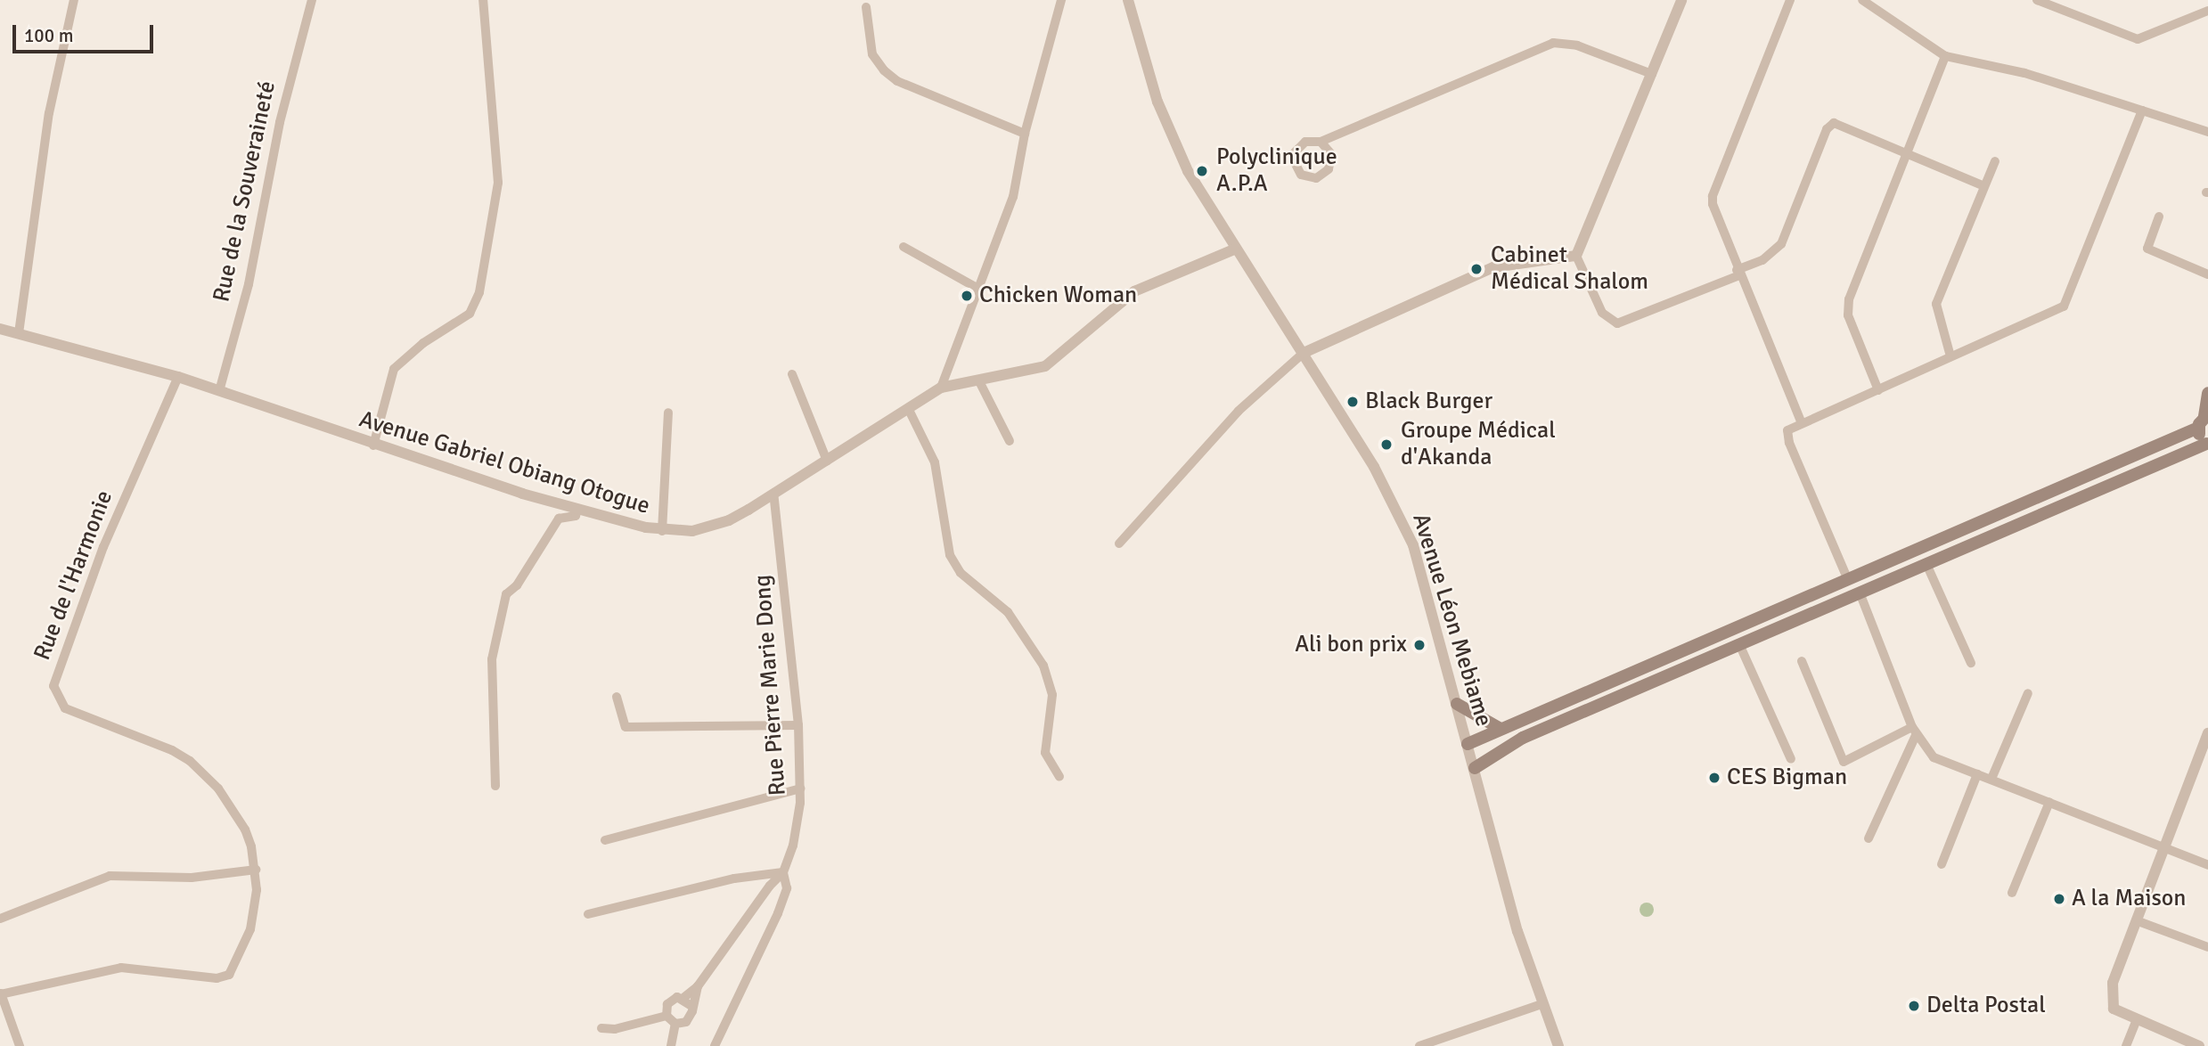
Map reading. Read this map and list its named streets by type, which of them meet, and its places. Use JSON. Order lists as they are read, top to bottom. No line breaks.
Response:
{"streets":{"street":["Rue de la Souveraineté","Avenue Gabriel Obiang Otogue","Rue de l'Harmonie","Avenue Léon Mebiame","Rue Pierre Marie Dong"]},"crossings":[["Rue de la Souveraineté","Avenue Gabriel Obiang Otogue"],["Avenue Gabriel Obiang Otogue","Rue de l'Harmonie"],["Avenue Gabriel Obiang Otogue","Avenue Léon Mebiame"],["Avenue Gabriel Obiang Otogue","Rue Pierre Marie Dong"]],"places":["Polyclinique A.P.A","Cabinet Médical Shalom","Chicken Woman","Black Burger","Groupe Médical d'Akanda","Ali bon prix","CES Bigman","A la Maison","Delta Postal"],"scale_bar":"100 m"}
